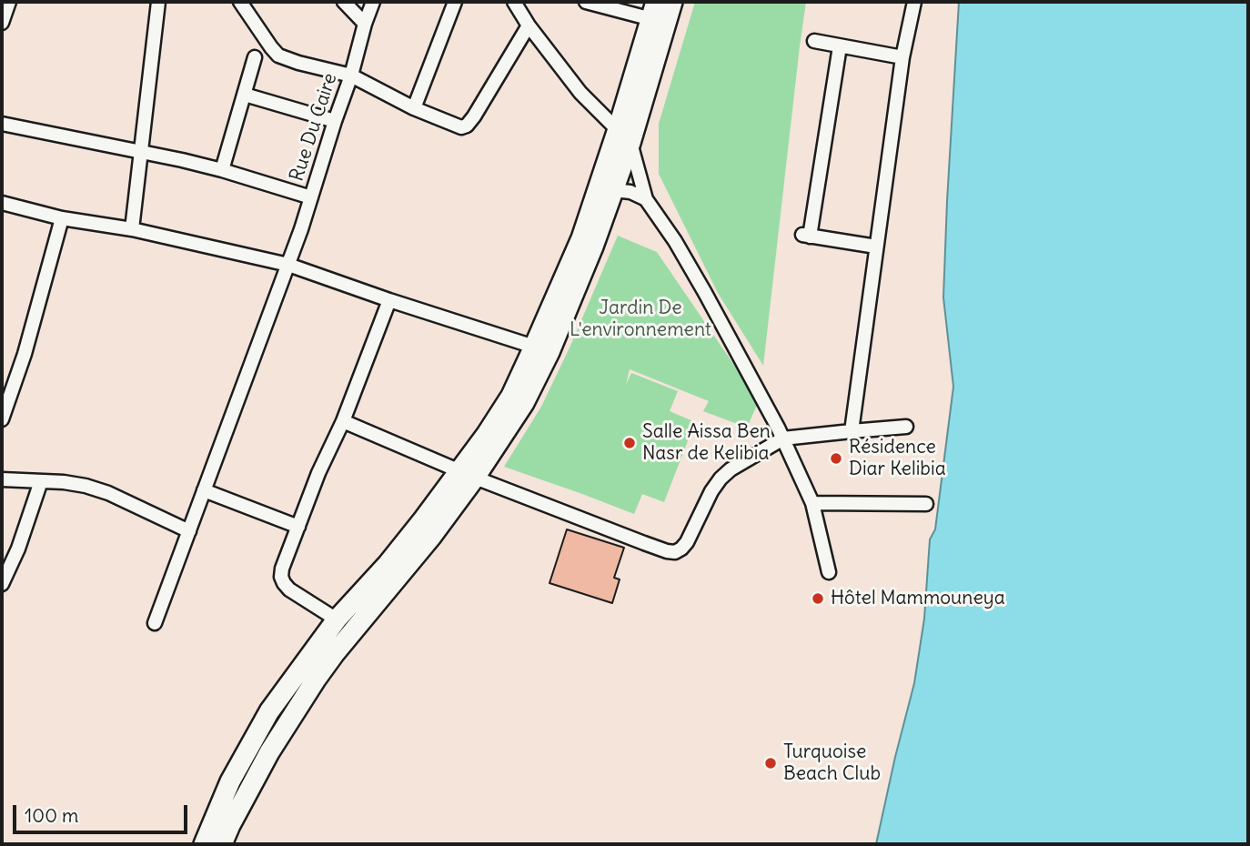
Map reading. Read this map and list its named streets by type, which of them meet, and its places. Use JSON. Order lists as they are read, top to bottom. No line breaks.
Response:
{"streets":{"street":["Rue Du Caire"]},"parks":["Jardin De L'environnement"],"places":["Salle Aissa Ben Nasr de Kelibia","Résidence Diar Kelibia","Hôtel Mammouneya","Turquoise Beach Club"],"scale_bar":"100 m"}
